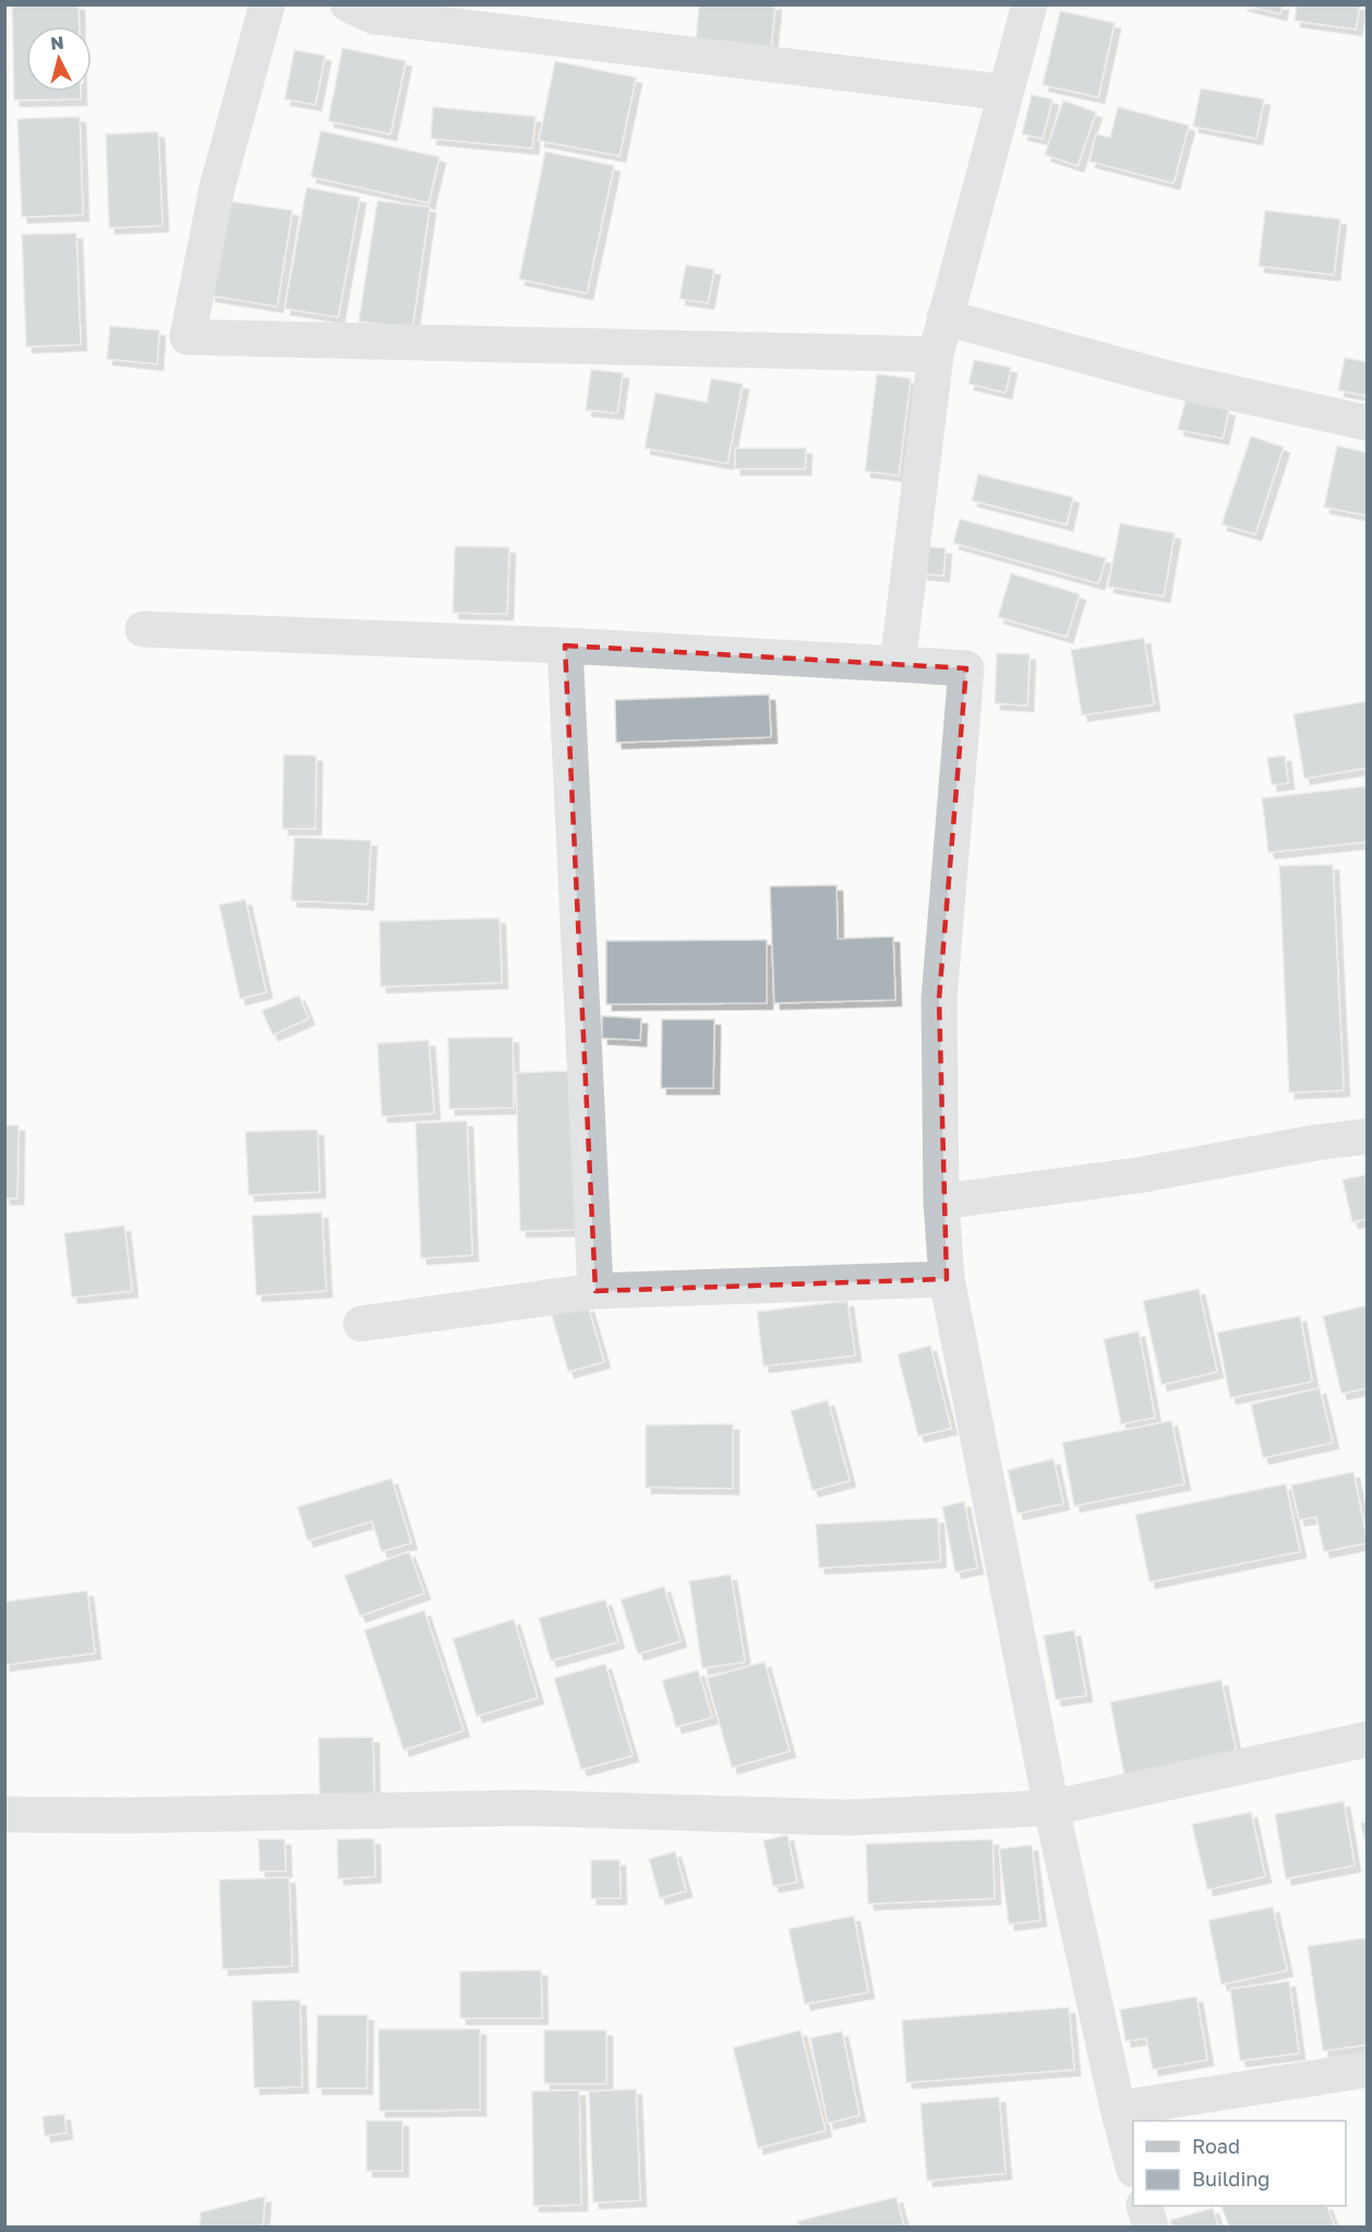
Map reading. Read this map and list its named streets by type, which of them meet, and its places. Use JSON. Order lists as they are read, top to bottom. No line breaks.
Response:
{"legend":["Road","Building"],"north":"top"}
